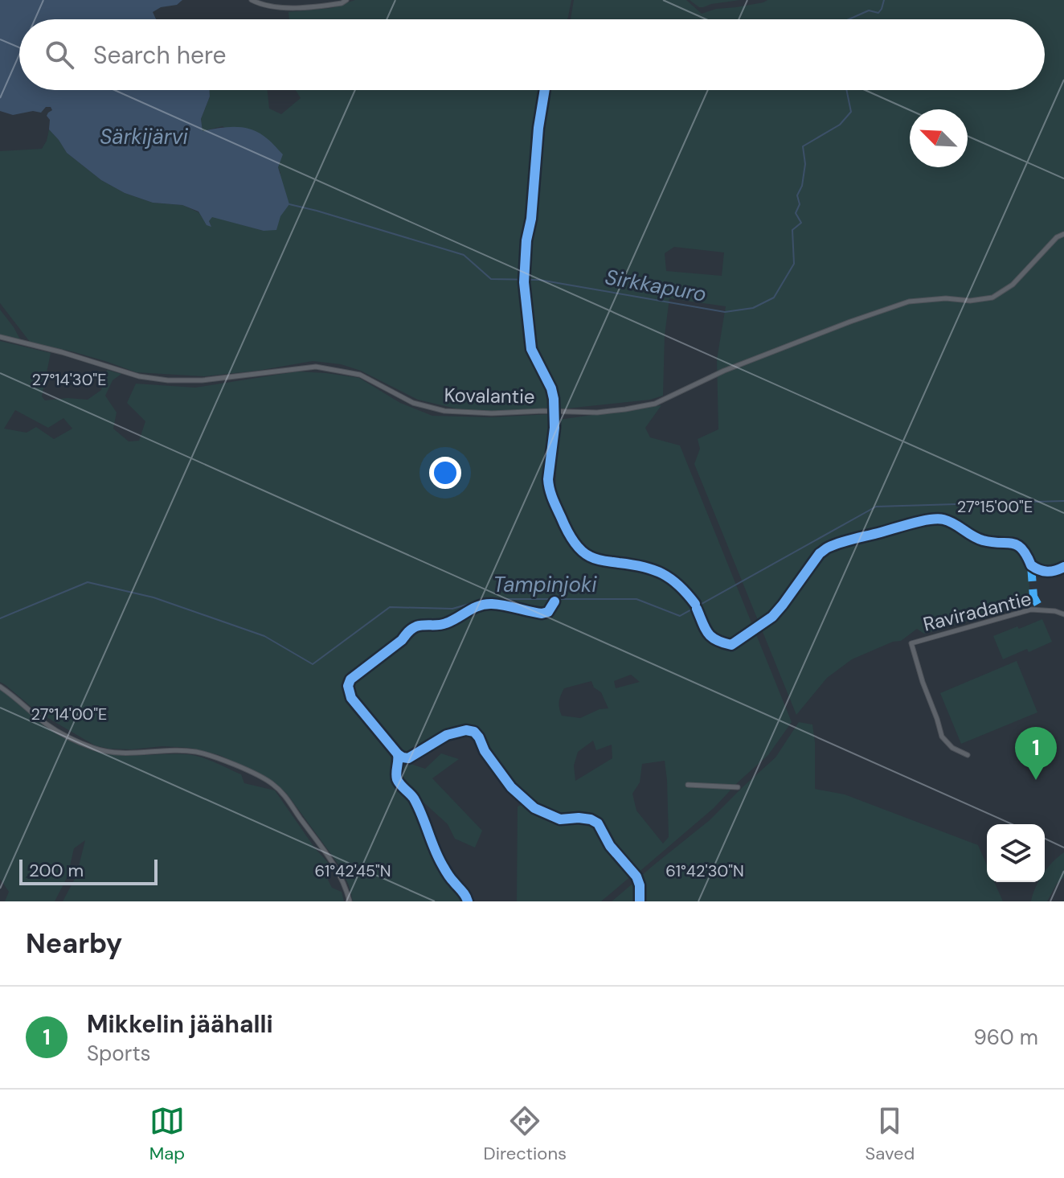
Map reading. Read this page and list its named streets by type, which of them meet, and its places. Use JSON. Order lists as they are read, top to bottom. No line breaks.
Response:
{"streets":{"street":["Kovalantie","Raviradantie"]},"water":["Särkijärvi","Sirkkapuro","Tampinjoki"],"scale_bar":"200 m","north":"top left","page":{"search":"Search here","pins":"1","scale":"200 m","heading":"Nearby","list":[{"mark":"1","name":"Mikkelin jäähalli","note":"Sports","value":"960 m"}],"nav":["Map","Directions","Saved"]},"coordinates":["27°14'30\"E","27°15'00\"E","27°14'00\"E","61°42'45\"N","61°42'30\"N"]}
